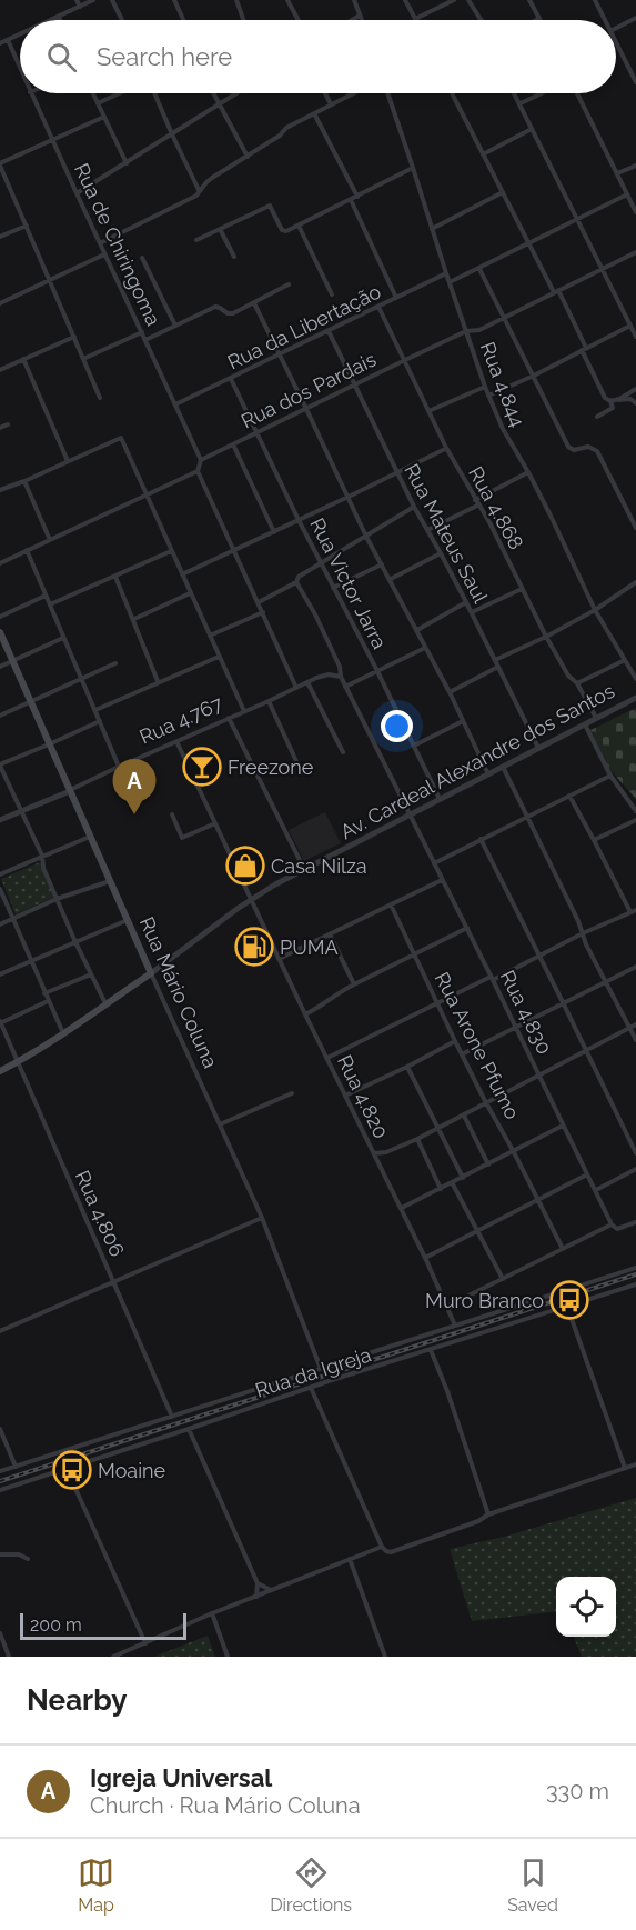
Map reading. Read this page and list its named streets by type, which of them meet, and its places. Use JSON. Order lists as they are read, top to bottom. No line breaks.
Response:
{"streets":{"main road":["Av. Cardeal Alexandre dos Santos","Rua Mário Coluna"],"street":["Rua de Chiringoma","Rua da Libertação","Rua 4.844","Rua dos Pardais","Rua 4.868","Rua Mateus Saul","Rua Victor Jarra","Rua 4.767","Rua 4.830","Rua Arone Pfumo","Rua 4.820","Rua 4.806","Rua da Igreja"]},"crossings":[["Rua de Chiringoma","Rua da Libertação"],["Rua de Chiringoma","Rua dos Pardais"],["Rua da Libertação","Rua 4.844"],["Rua da Libertação","Rua 4.868"],["Rua da Libertação","Rua Mateus Saul"],["Rua da Libertação","Rua Victor Jarra"],["Rua 4.844","Rua dos Pardais"],["Rua dos Pardais","Rua 4.868"],["Rua dos Pardais","Rua Mateus Saul"],["Rua dos Pardais","Rua Victor Jarra"],["Rua 4.868","Av. Cardeal Alexandre dos Santos"],["Rua Mateus Saul","Av. Cardeal Alexandre dos Santos"],["Rua Victor Jarra","Av. Cardeal Alexandre dos Santos"],["Rua 4.767","Rua Mário Coluna"],["Rua 4.767","Rua 4.830"],["Rua 4.767","Rua 4.820"],["Av. Cardeal Alexandre dos Santos","Rua Mário Coluna"],["Av. Cardeal Alexandre dos Santos","Rua 4.830"],["Av. Cardeal Alexandre dos Santos","Rua 4.820"],["Av. Cardeal Alexandre dos Santos","Rua 4.806"],["Rua Mário Coluna","Rua da Igreja"],["Rua 4.820","Rua da Igreja"],["Rua 4.806","Rua da Igreja"]],"places":{"bar":["Freezone"],"shop":["Casa Nilza"],"fuel station":["PUMA"],"bus stop":["Muro Branco","Moaine"]},"scale_bar":"200 m","page":{"search":"Search here","pins":"A","scale":"200 m","heading":"Nearby","list":[{"mark":"A","name":"Igreja Universal","note":"Church · Rua Mário Coluna","value":"330 m"}],"nav":["Map","Directions","Saved"]}}
